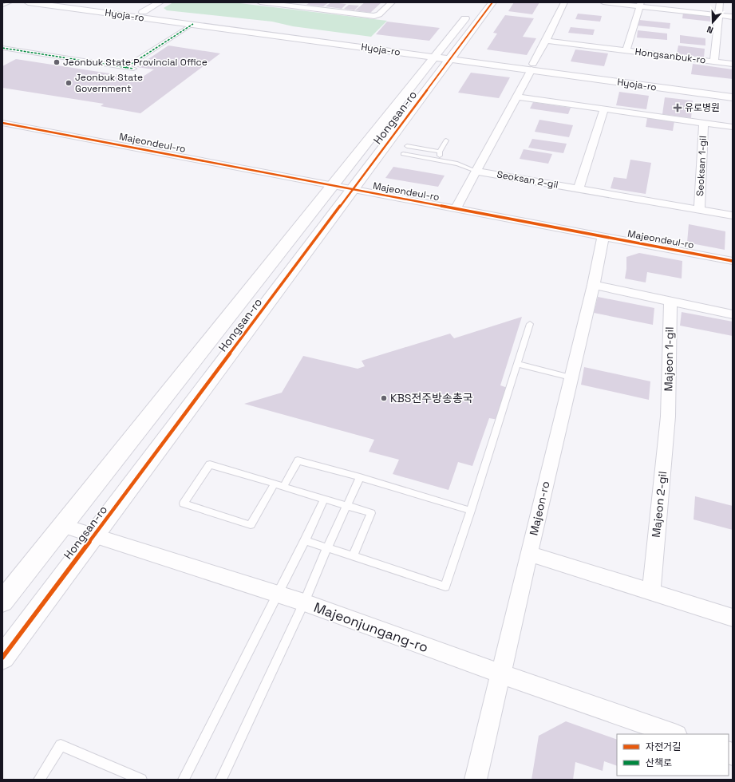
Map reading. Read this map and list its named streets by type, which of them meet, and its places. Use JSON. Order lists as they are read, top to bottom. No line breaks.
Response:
{"streets":{"street":["Hyoja-ro","Hongsanbuk-ro","Hongsan-ro","Majeondeul-ro","Seoksan 1-gil","Seoksan 2-gil","Majeon 1-gil","Majeon 2-gil","Majeon-ro","Majeonjungang-ro"]},"crossings":[["Hyoja-ro","Hongsan-ro"],["Hongsan-ro","Majeondeul-ro"],["Hongsan-ro","Majeonjungang-ro"],["Majeondeul-ro","Majeon-ro"],["Seoksan 1-gil","Seoksan 2-gil"],["Majeon 1-gil","Majeon 2-gil"],["Majeon-ro","Majeonjungang-ro"]],"places":{"other":["Jeonbuk State Provincial Office","Jeonbuk State Government","KBS전주방송총국"],"health":["유로병원"]},"legend":["자전거길","산책로"],"north":"bottom"}
